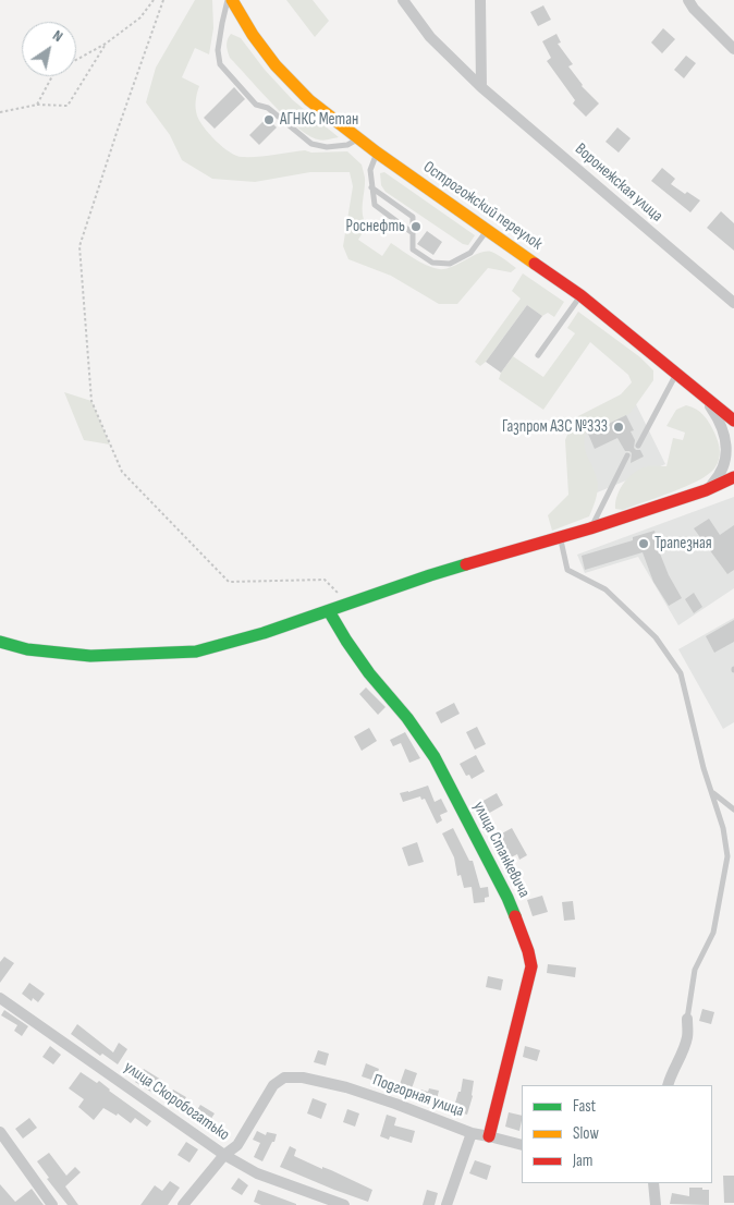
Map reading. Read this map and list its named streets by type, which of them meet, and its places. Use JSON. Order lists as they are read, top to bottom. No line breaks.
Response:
{"streets":{"main road":["Острогожский переулок","улица Станкевича"],"street":["Воронежская улица","Подгорная улица","улица Скоробогатько"]},"crossings":[["улица Станкевича","Подгорная улица"],["Подгорная улица","улица Скоробогатько"]],"places":["АГНКС Метан","Роснефть","Газпром АЗС №333","Трапезная"],"legend":["Fast","Slow","Jam"],"north":"top right"}
